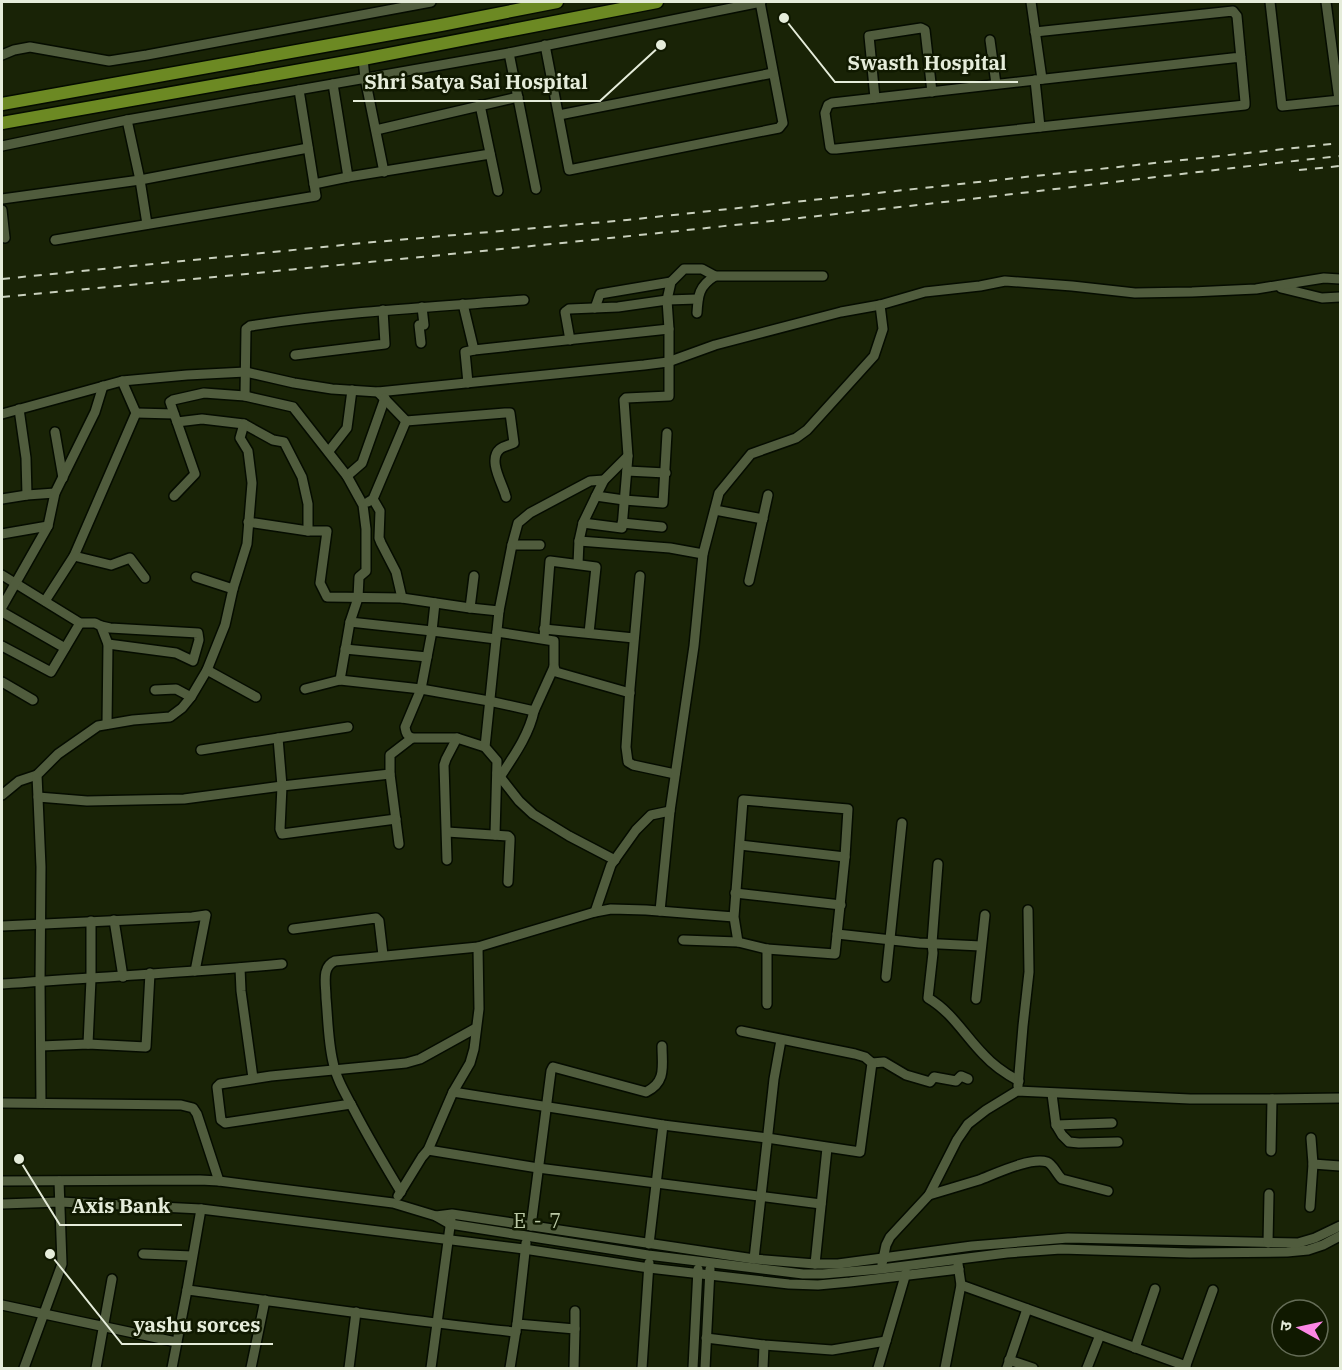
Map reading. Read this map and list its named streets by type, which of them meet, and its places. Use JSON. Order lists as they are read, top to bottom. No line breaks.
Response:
{"districts":["E - 7"],"places":["Swasth Hospital","Shri Satya Sai Hospital","Axis Bank","yashu sorces"],"north":"left"}
